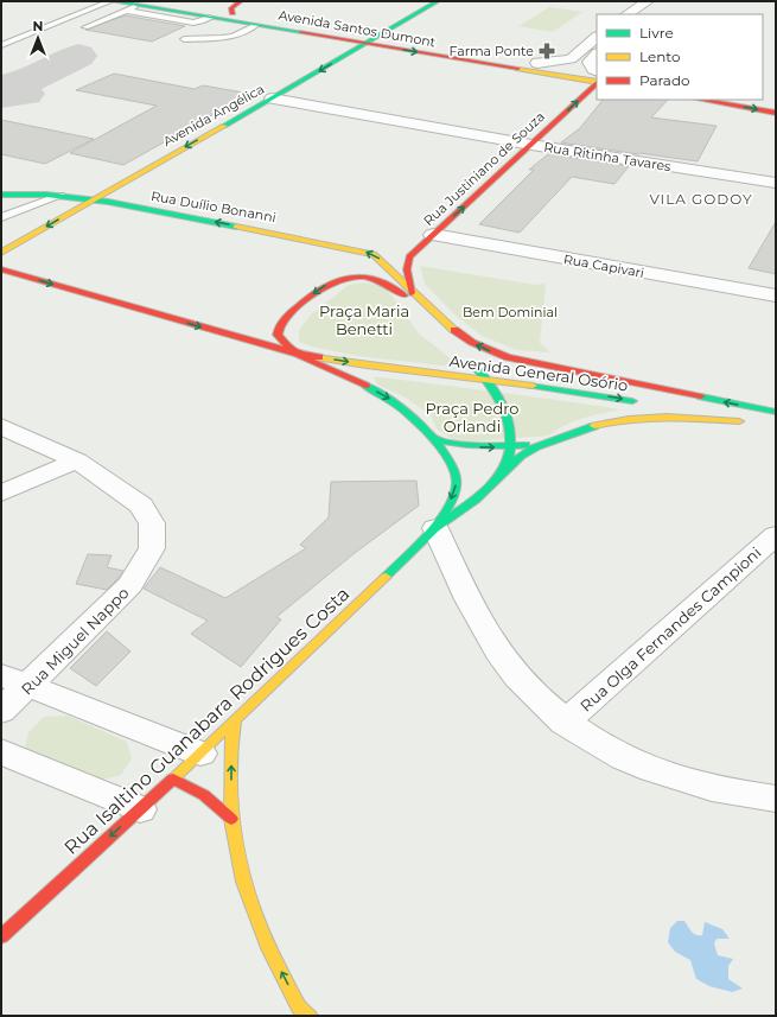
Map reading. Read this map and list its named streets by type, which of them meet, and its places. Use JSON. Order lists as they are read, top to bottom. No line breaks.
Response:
{"streets":{"main road":["Avenida Santos Dumont","Avenida Angélica","Rua Justiniano de Souza","Rua Duílio Bonanni","Avenida General Osório","Rua Isaltino Guanabara Rodrigues Costa"],"street":["Rua Ritinha Tavares","Rua Capivari","Rua Olga Fernandes Campioni","Rua Miguel Nappo"]},"crossings":[["Avenida Santos Dumont","Avenida Angélica"],["Avenida Angélica","Rua Ritinha Tavares"],["Avenida Angélica","Rua Duílio Bonanni"],["Rua Ritinha Tavares","Rua Justiniano de Souza"],["Rua Justiniano de Souza","Rua Duílio Bonanni"],["Rua Justiniano de Souza","Rua Capivari"],["Rua Justiniano de Souza","Avenida General Osório"],["Rua Duílio Bonanni","Avenida General Osório"],["Avenida General Osório","Rua Isaltino Guanabara Rodrigues Costa"]],"one_way":["Avenida Angélica","Rua Justiniano de Souza","Rua Duílio Bonanni"],"districts":["VILA GODOY"],"parks":["Praça Maria Benetti","Bem Dominial","Praça Pedro Orlandi"],"places":{"pharmacy":["Farma Ponte"]},"legend":["Livre","Lento","Parado"],"north":"top"}
